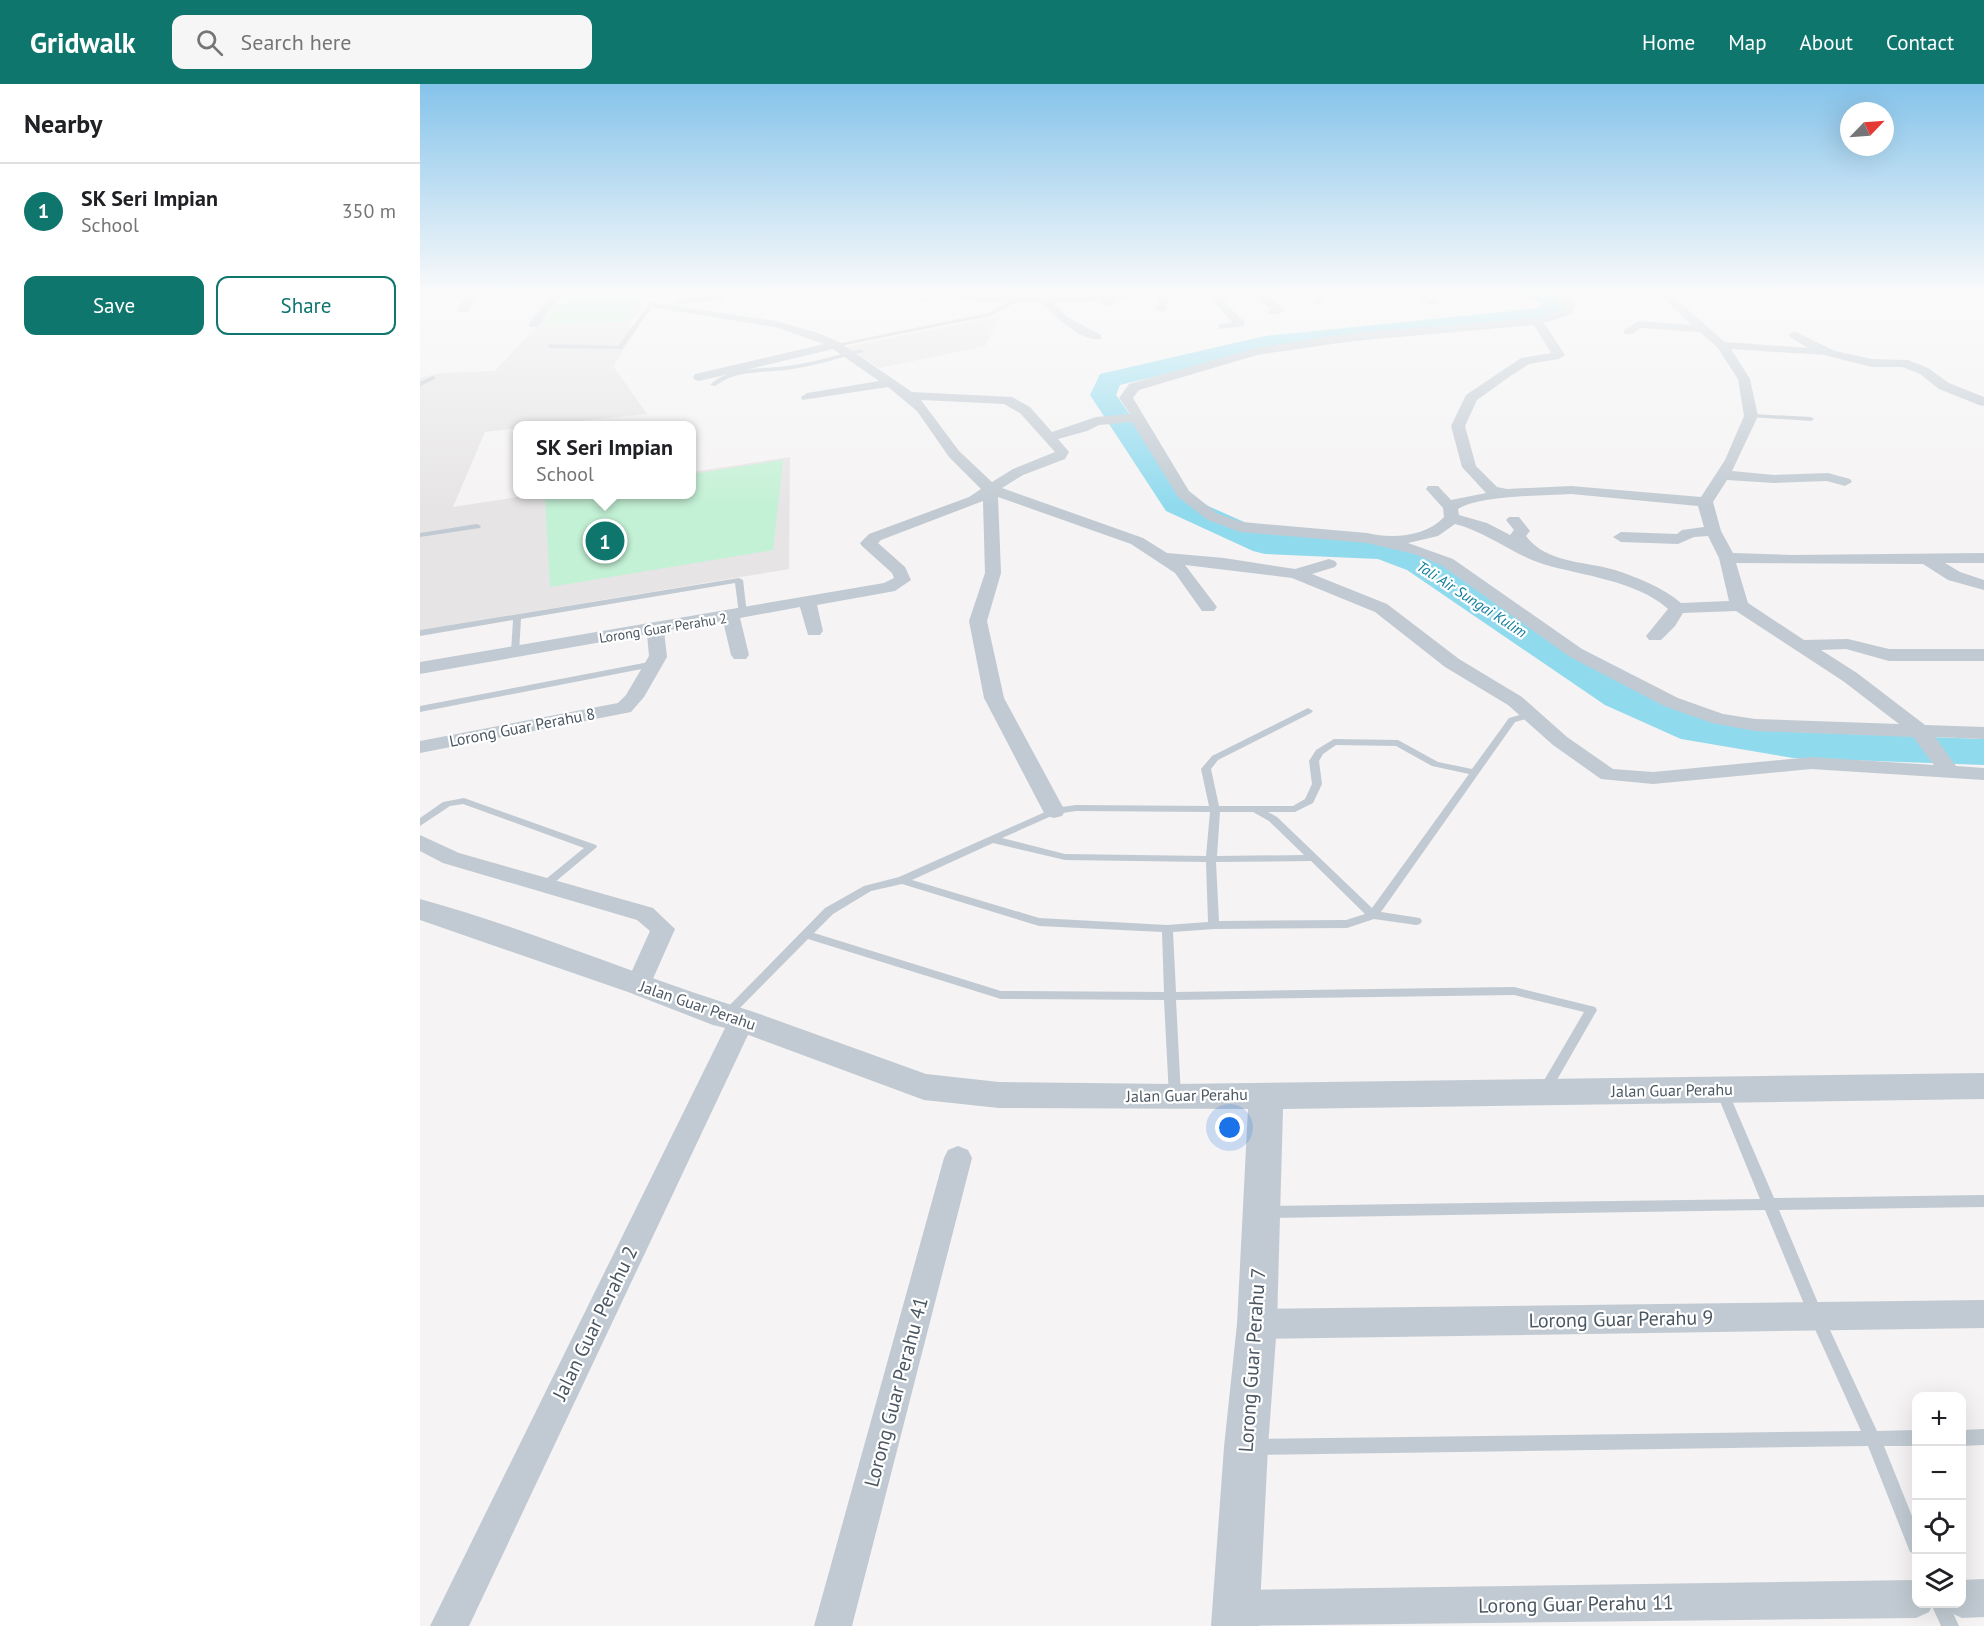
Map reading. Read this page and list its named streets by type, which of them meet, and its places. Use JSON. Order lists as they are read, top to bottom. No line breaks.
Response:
{"streets":{"street":["Lorong Guar Perahu 2","Lorong Guar Perahu 8","Jalan Guar Perahu","Lorong Guar Perahu 9","Jalan Guar Perahu 2","Lorong Guar Perahu 7","Lorong Guar Perahu 41","Lorong Guar Perahu 11"]},"crossings":[["Jalan Guar Perahu","Jalan Guar Perahu 2"],["Jalan Guar Perahu","Lorong Guar Perahu 7"],["Lorong Guar Perahu 9","Lorong Guar Perahu 7"],["Lorong Guar Perahu 7","Lorong Guar Perahu 11"]],"water":["Tali Air Sungai Kulim"],"north":"top right","page":{"header":"Gridwalk","search":"Search here","nav":["Home","Map","About","Contact"],"heading":"Nearby","list":[{"mark":"1","name":"SK Seri Impian","note":"School","value":"350 m"}],"buttons":["Save","Share"],"popup":["SK Seri Impian","School"],"pins":"1","map_buttons":["+","−"]}}
